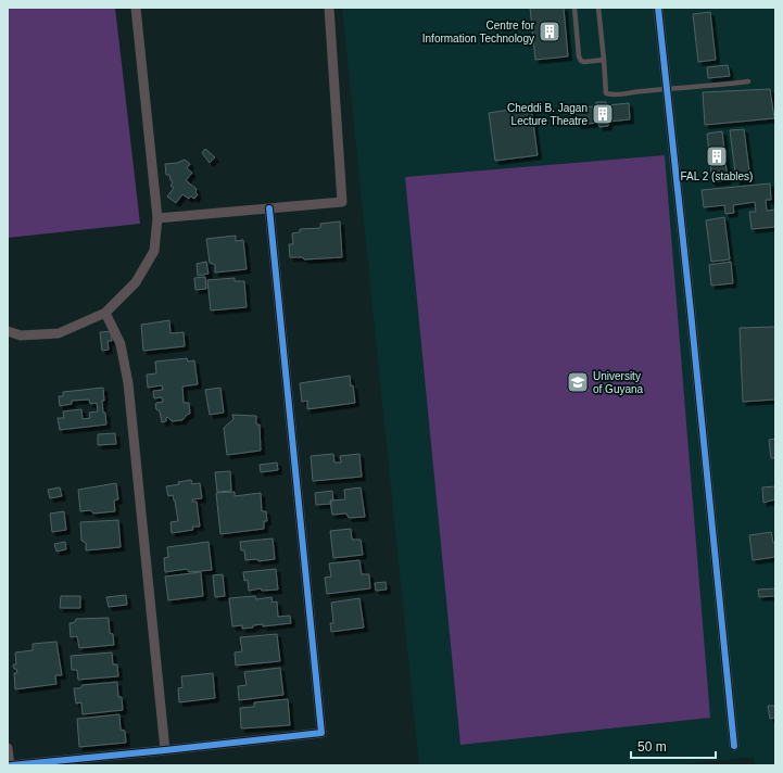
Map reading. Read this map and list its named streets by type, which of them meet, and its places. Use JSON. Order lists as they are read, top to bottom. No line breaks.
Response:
{"places":{"building":["Centre for Information Technology","Cheddi B. Jagan Lecture Theatre","FAL 2 (stables)"],"school or university":["University of Guyana"]},"scale_bar":"50 m"}
